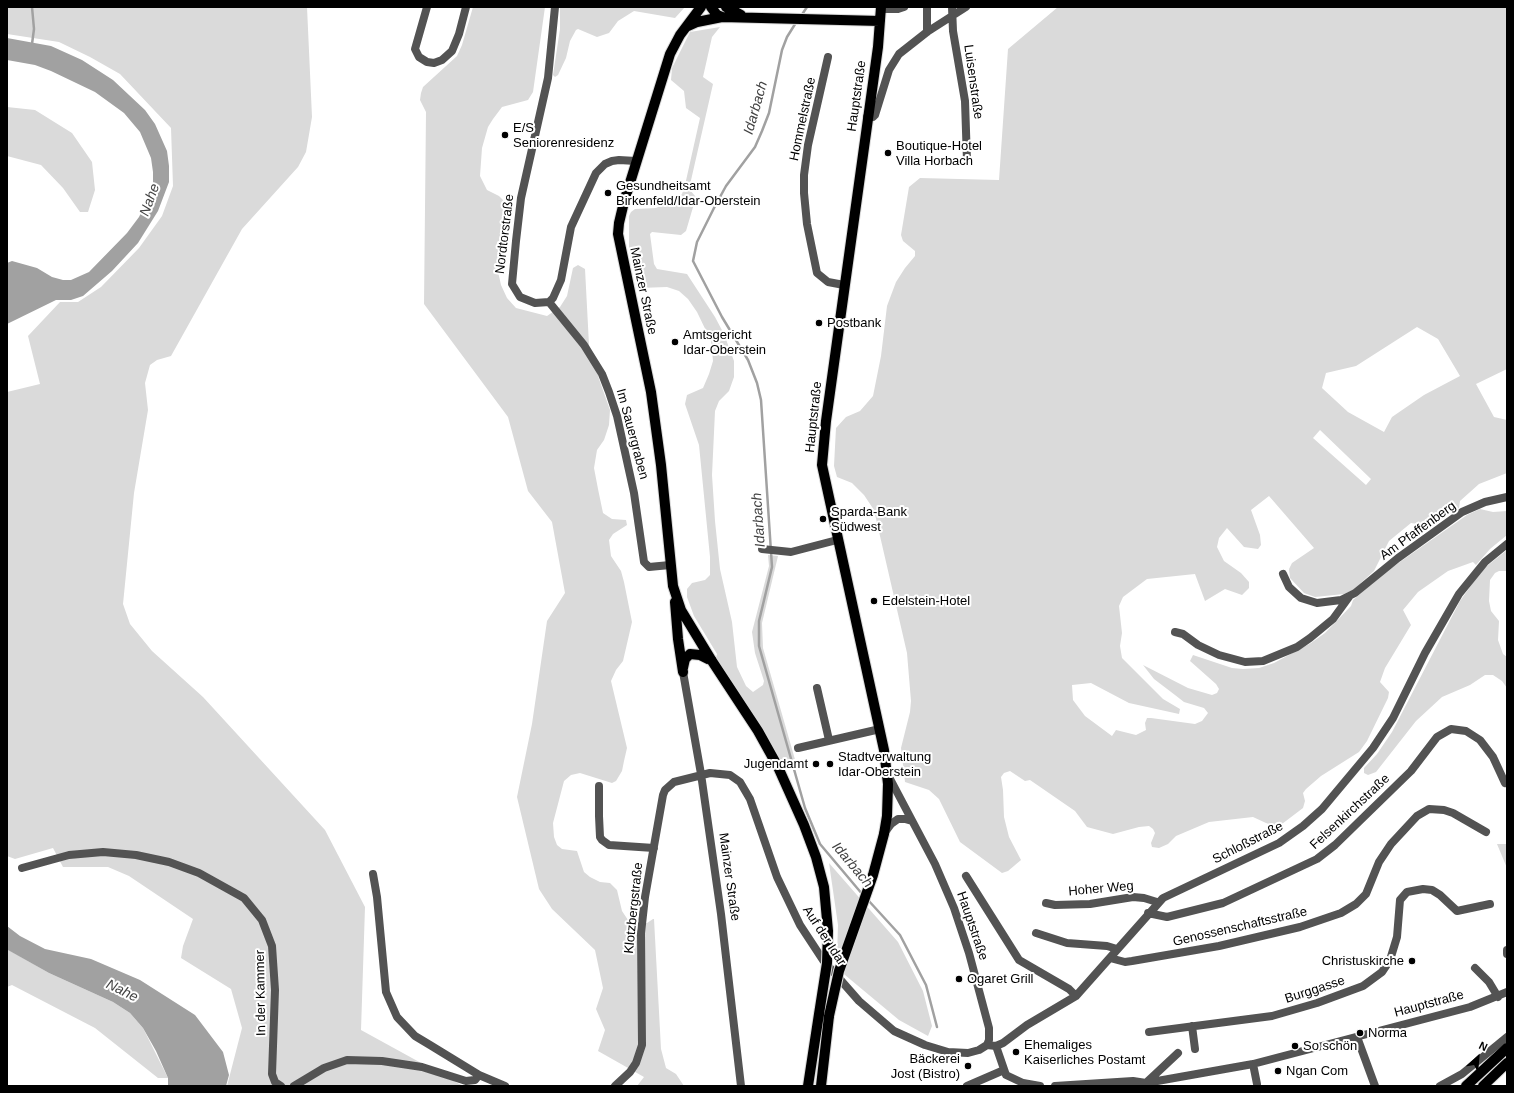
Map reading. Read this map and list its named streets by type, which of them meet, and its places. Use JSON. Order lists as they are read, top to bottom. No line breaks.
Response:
{"streets":{"main road":["Hauptstraße","Mainzer Straße"],"street":["Luisenstraße","Hommelstraße","Nordtorstraße","Im Sauergraben","Am Pfaffenberg","Felsenkirchstraße","Schloßstraße","Hoher Weg","Klotzbergstraße","Genossenschaftsstraße","Auf der Idar","Burggasse","In der Kammer"]},"crossings":[["Hauptstraße","Hommelstraße"],["Hauptstraße","Auf der Idar"],["Nordtorstraße","Im Sauergraben"],["Mainzer Straße","Im Sauergraben"],["Mainzer Straße","Klotzbergstraße"],["Mainzer Straße","Auf der Idar"],["Felsenkirchstraße","Schloßstraße"],["Schloßstraße","Hoher Weg"],["Schloßstraße","Genossenschaftsstraße"],["Klotzbergstraße","Auf der Idar"]],"water":["Idarbach","Nahe"],"places":["E/S Seniorenresidenz","Boutique-Hotel Villa Horbach","Gesundheitsamt Birkenfeld/Idar-Oberstein","Postbank","Amtsgericht Idar-Oberstein","Sparda-Bank Südwest","Edelstein-Hotel","Jugendamt","Stadtverwaltung Idar-Oberstein","Christuskirche","Ogaret Grill","Norma","So schön","Ehemaliges Kaiserliches Postamt","Bäckerei Jost (Bistro)","Ngan Com"],"north":"top right"}
